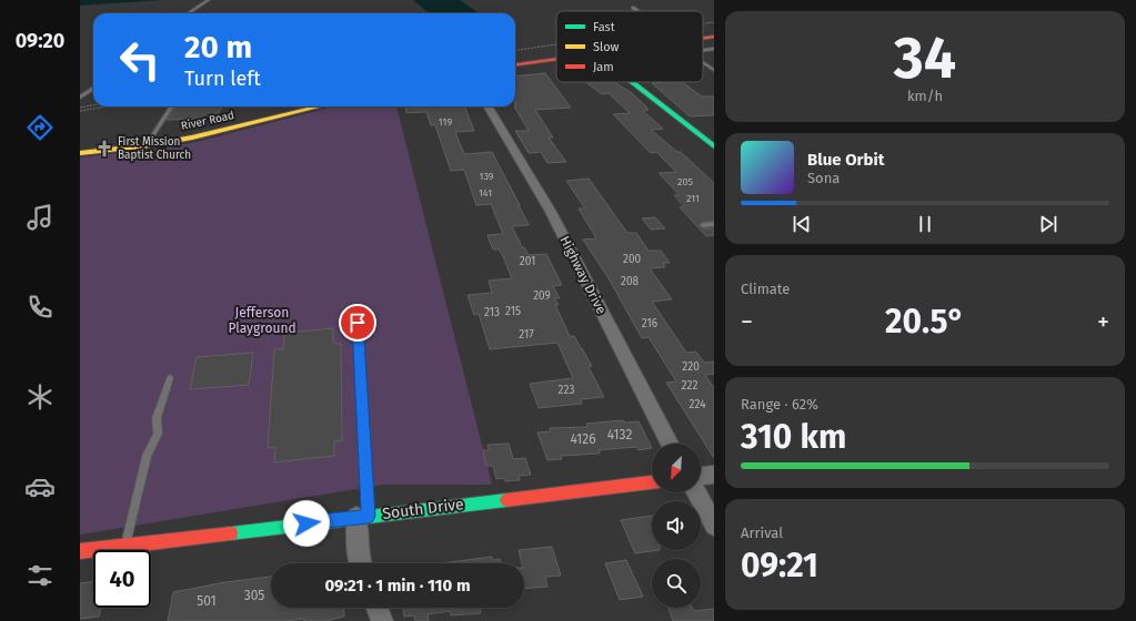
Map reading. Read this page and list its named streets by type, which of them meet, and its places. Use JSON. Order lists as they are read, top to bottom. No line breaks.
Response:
{"streets":{"main road":["River Road","South Drive"],"street":["Highway Drive"]},"parks":["Jefferson Playground"],"places":{"church":["First Mission Baptist Church"]},"house_numbers":["119","139","205","141","211","200","201","208","209","215","213","216","217","220","222","223","224","4132","4126","305","501"],"legend":["Fast","Slow","Jam"],"north":"bottom left","page":{"tabs":"09:20","tile":[["34","km/h"],"Climate",["Range · 62%","310 km"],["Arrival","09:21"]],"turn":["20 m","Turn left"],"song":["Blue Orbit","Sona"],"heat":["−","20.5°","+"],"limit":"40","trip":"09:21 · 1 min · 110 m"}}
